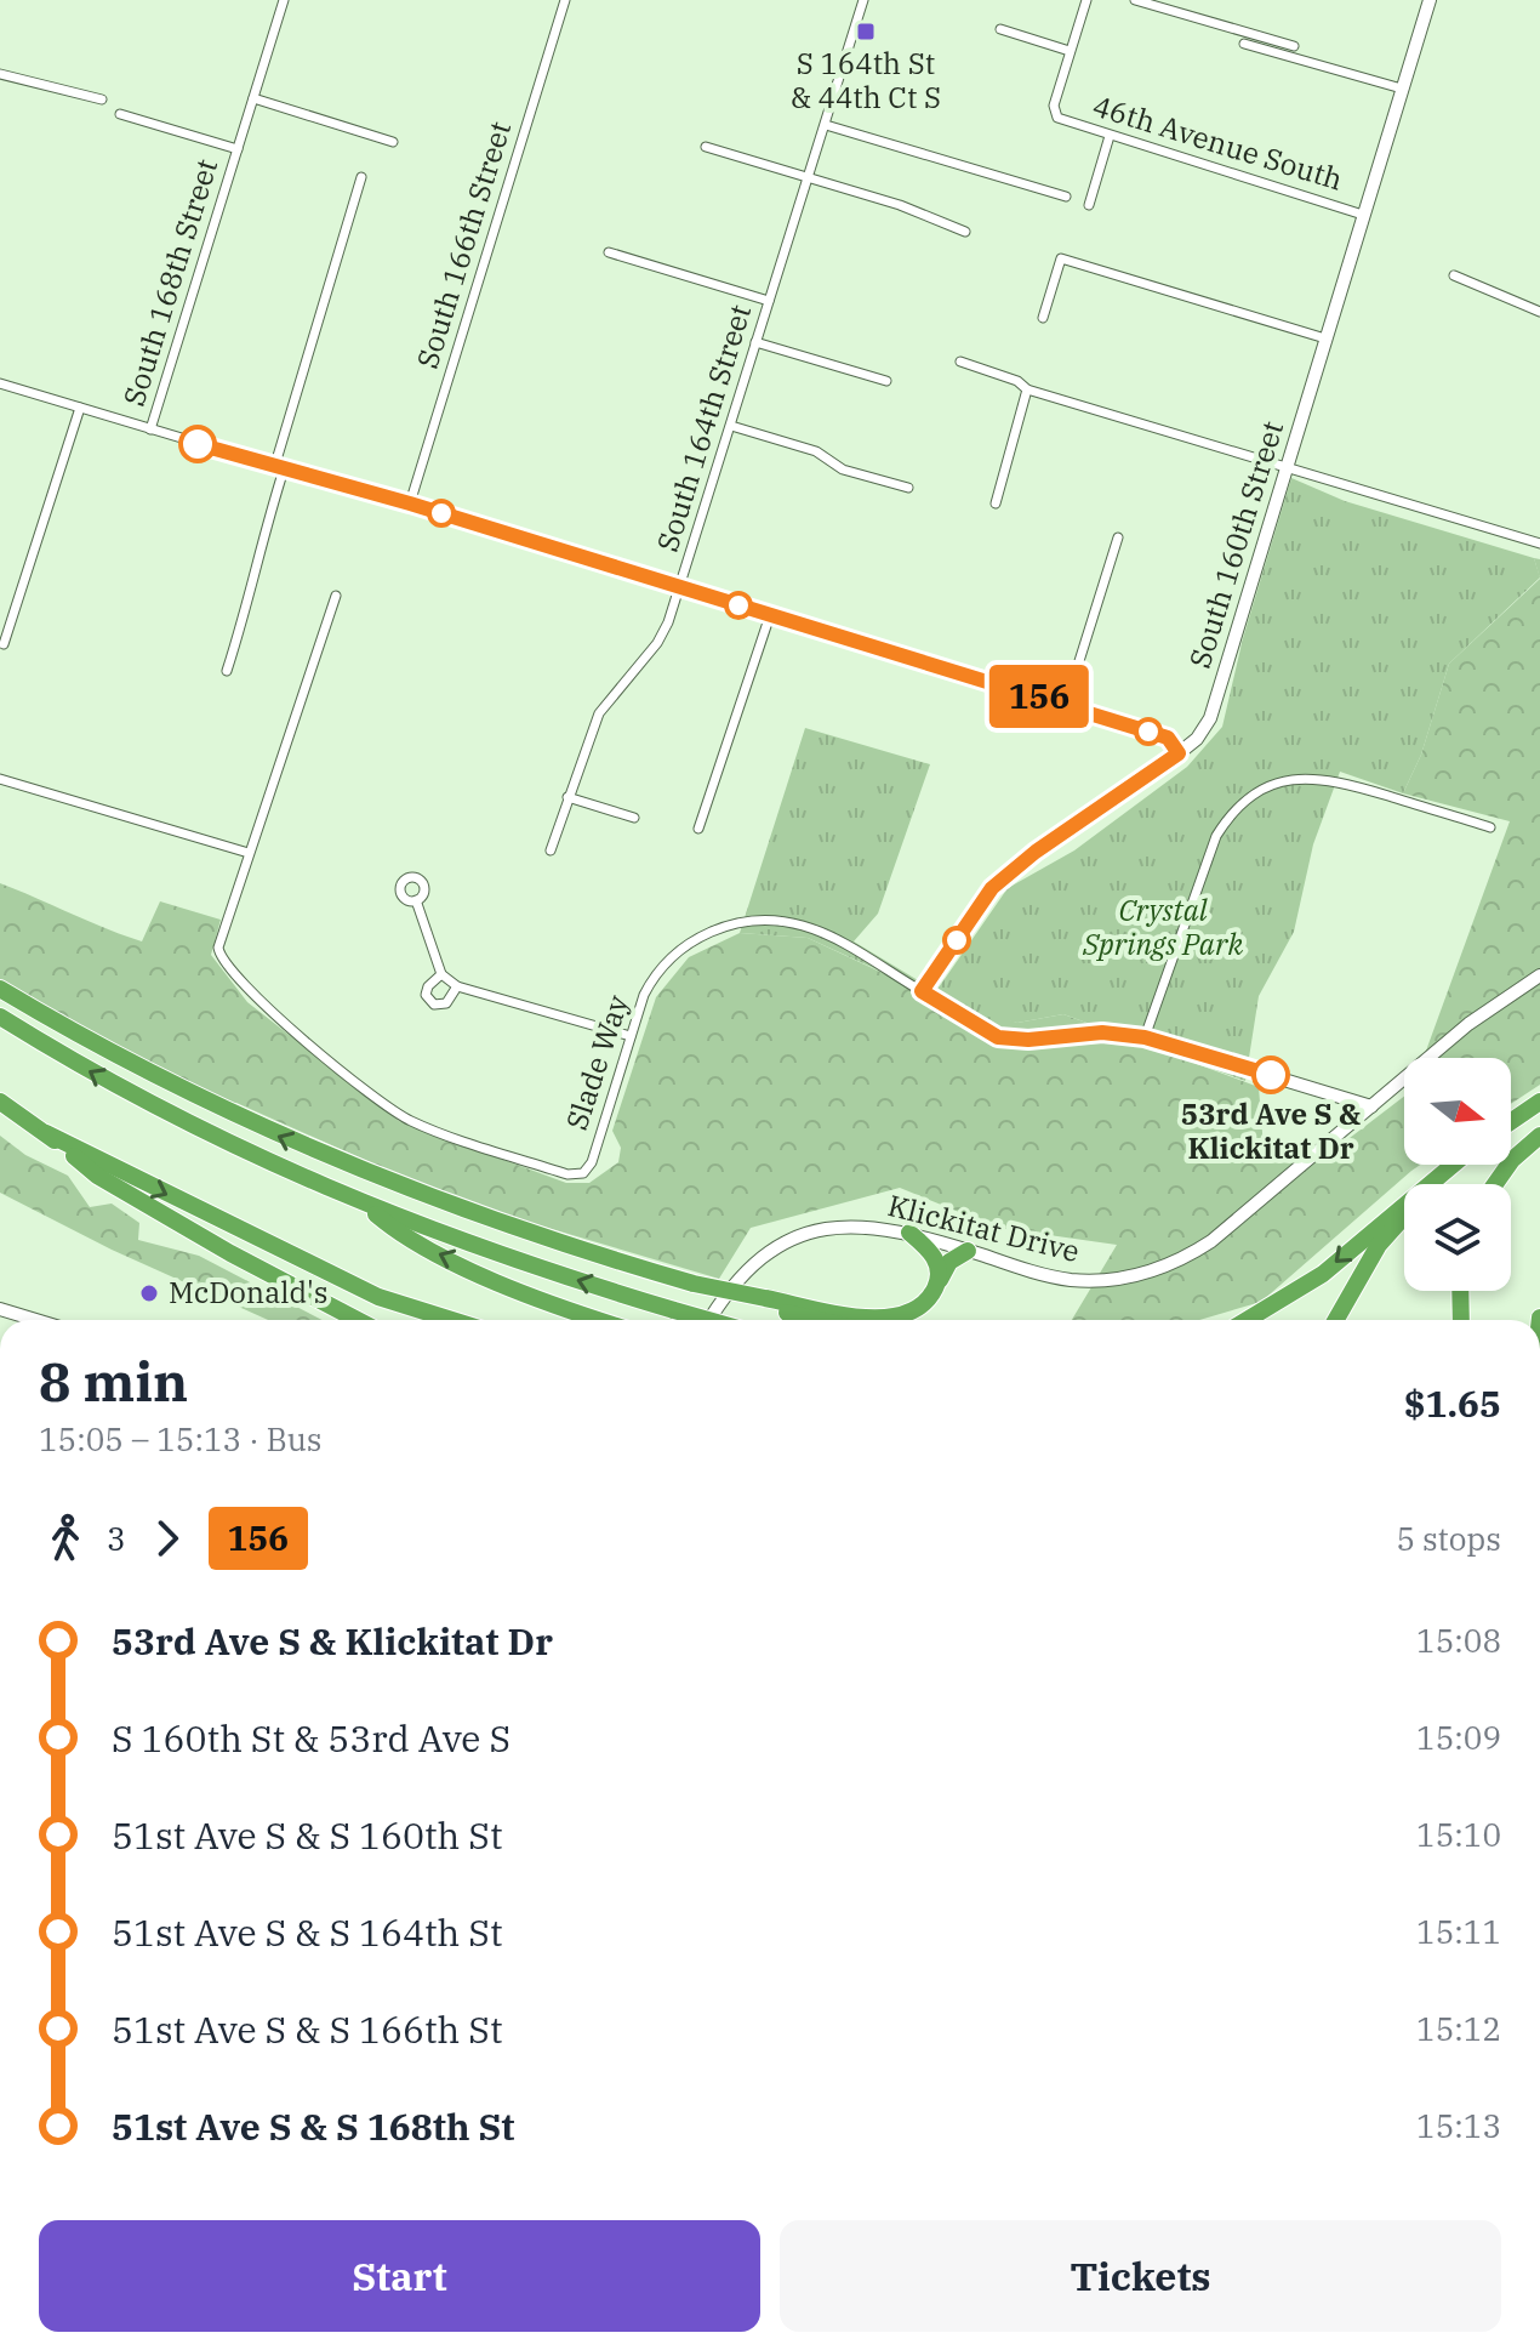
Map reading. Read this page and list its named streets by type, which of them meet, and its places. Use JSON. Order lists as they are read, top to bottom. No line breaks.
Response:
{"streets":{"street":["46th Avenue South","South 166th Street","South 168th Street","South 164th Street","South 160th Street","Slade Way","Klickitat Drive"]},"crossings":[["46th Avenue South","South 160th Street"],["South 160th Street","Slade Way"]],"parks":["Crystal Springs Park"],"places":{"transit":["S 164th St & 44th Ct S"],"other":["53rd Ave S & Klickitat Dr","McDonald's"]},"lines":["bus line 156"],"north":"right","page":{"on_map":"156","heading":["8 min","15:05 – 15:13 · Bus","$1.65"],"legs":["3","156","5 stops"],"list":[{"name":"53rd Ave S & Klickitat Dr","value":"15:08"},{"name":"S 160th St & 53rd Ave S","value":"15:09"},{"name":"51st Ave S & S 160th St","value":"15:10"},{"name":"51st Ave S & S 164th St","value":"15:11"},{"name":"51st Ave S & S 166th St","value":"15:12"},{"name":"51st Ave S & S 168th St","value":"15:13"}],"buttons":["Start","Tickets"]}}
